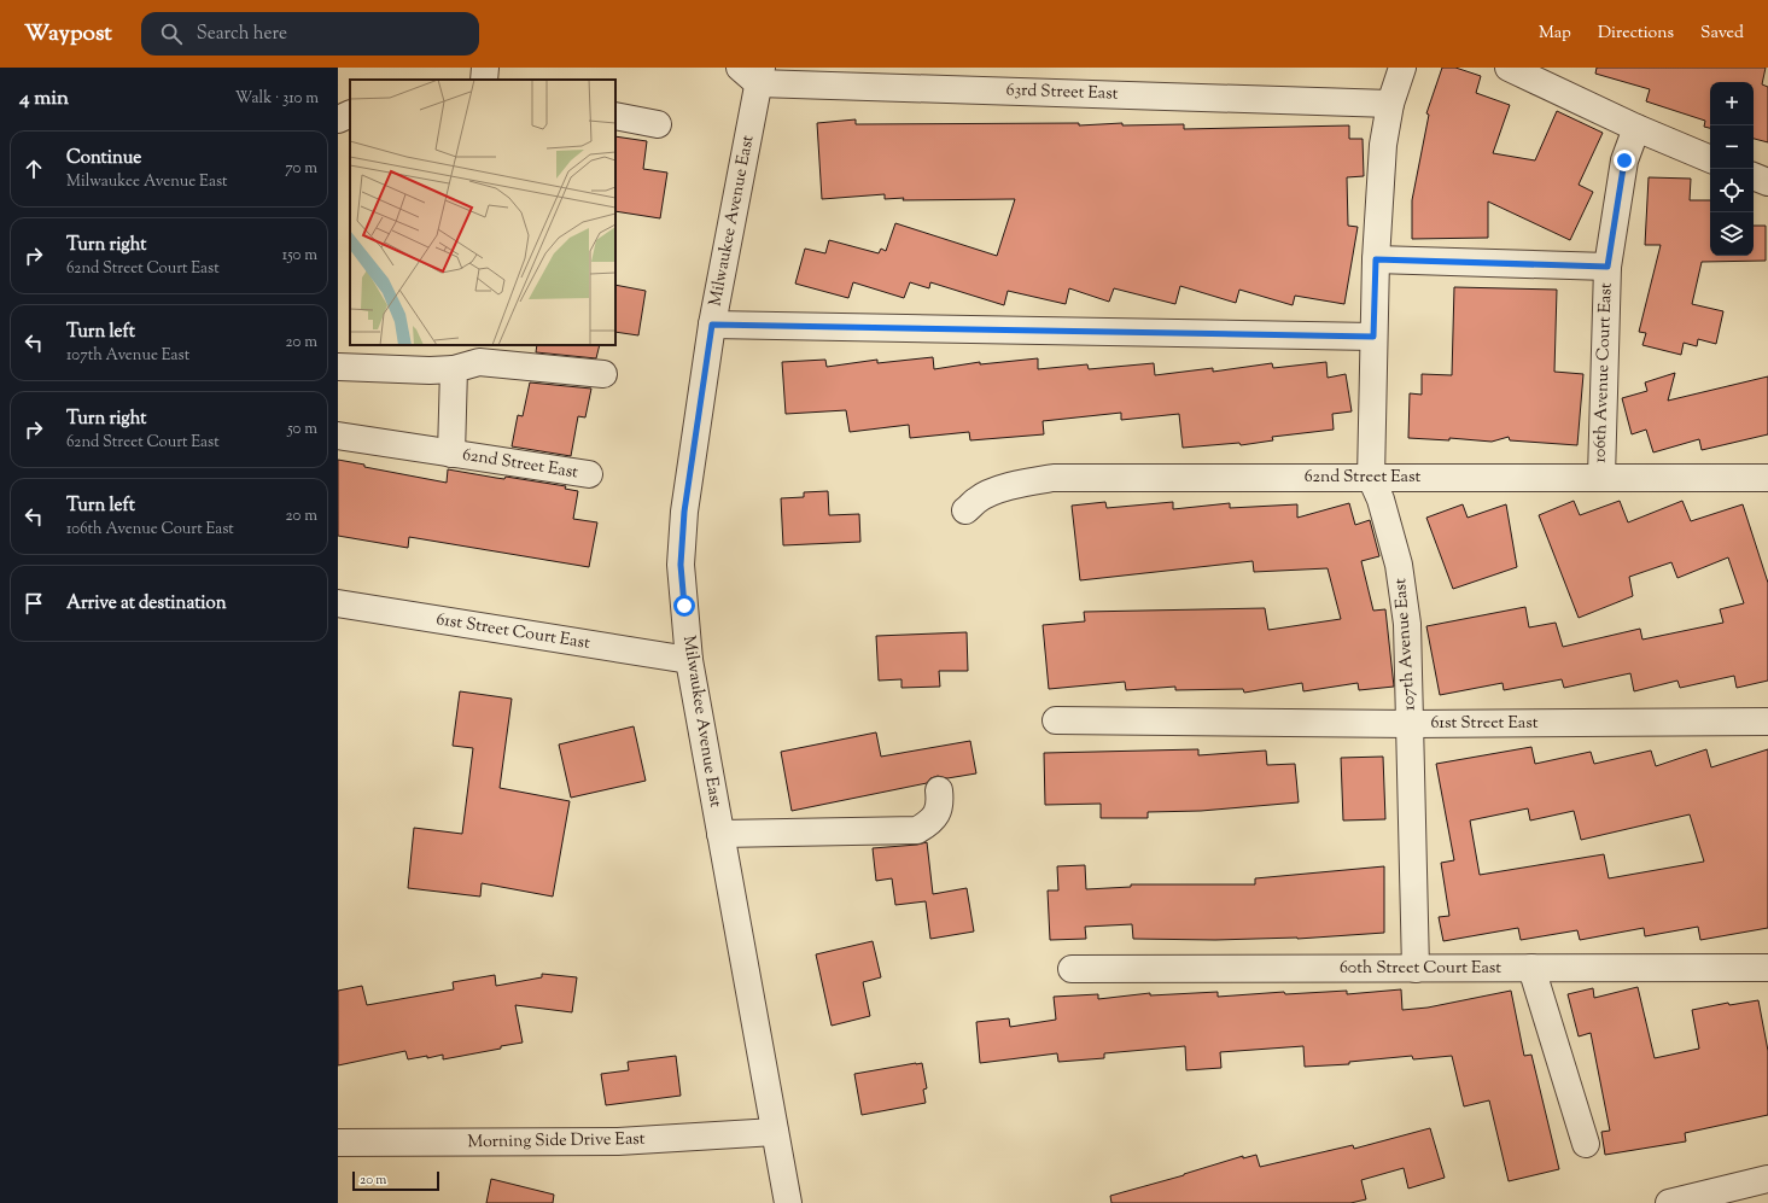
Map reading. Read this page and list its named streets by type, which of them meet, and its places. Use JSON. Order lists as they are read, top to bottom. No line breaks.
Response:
{"streets":{"street":["63rd Street East","Milwaukee Avenue East","106th Avenue Court East","62nd Street East","61st Street Court East","107th Avenue East","61st Street East","60th Street Court East","Morning Side Drive East"]},"crossings":[["63rd Street East","Milwaukee Avenue East"],["63rd Street East","107th Avenue East"],["Milwaukee Avenue East","61st Street Court East"],["Milwaukee Avenue East","Morning Side Drive East"],["106th Avenue Court East","62nd Street East"],["62nd Street East","107th Avenue East"],["107th Avenue East","61st Street East"],["107th Avenue East","60th Street Court East"]],"scale_bar":"20 m","page":{"header":"Waypost","search":"Search here","nav":["Map","Directions","Saved"],"heading":["4 min","Walk · 310 m"],"map_buttons":["+","−"],"list":[["Continue","Milwaukee Avenue East","70 m"],["Turn right","62nd Street Court East","150 m"],["Turn left","107th Avenue East","20 m"],["Turn right","62nd Street Court East","50 m"],["Turn left","106th Avenue Court East","20 m"],"Arrive at destination"],"scale":"20 m"}}
